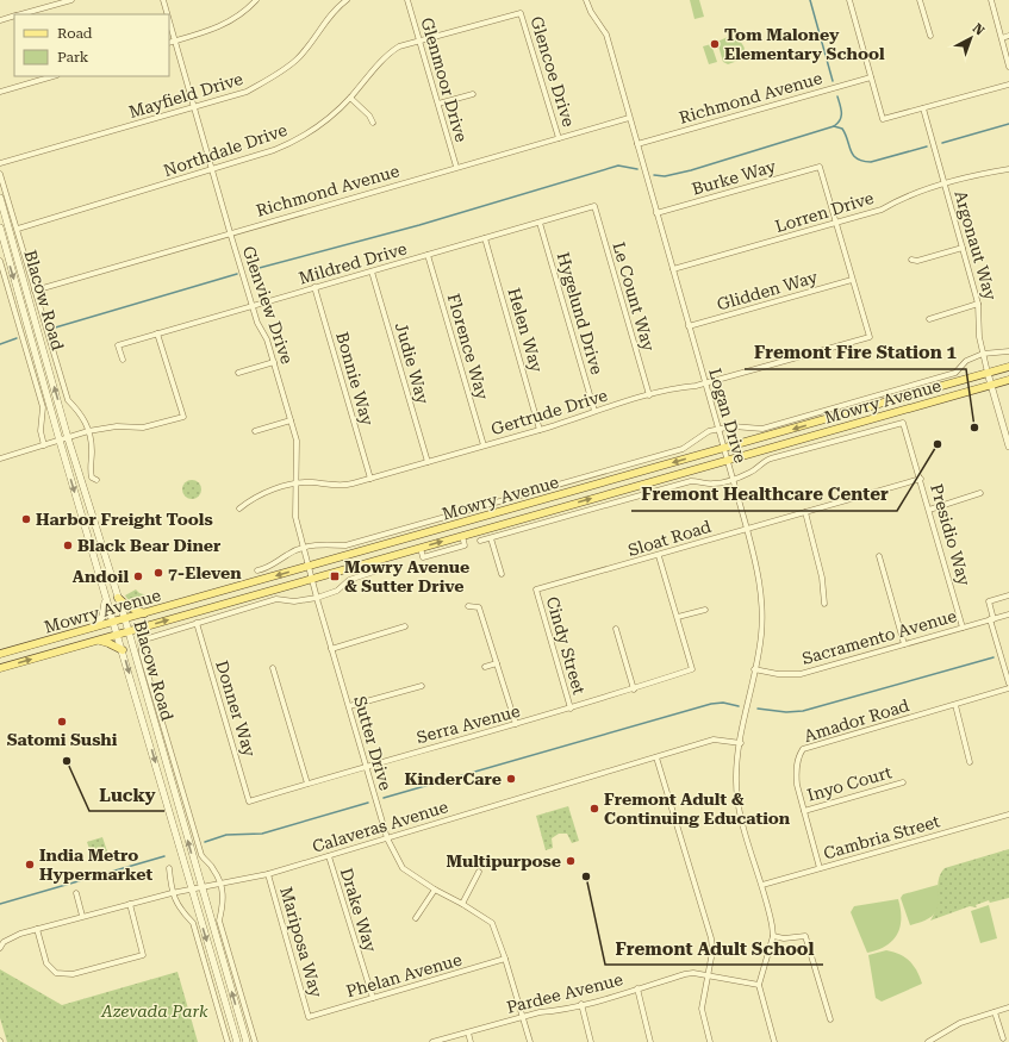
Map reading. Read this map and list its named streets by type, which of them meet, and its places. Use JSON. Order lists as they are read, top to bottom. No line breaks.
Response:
{"streets":{"main road":["Blacow Road","Mowry Avenue"],"street":["Glencoe Drive","Glenmoor Drive","Mayfield Drive","Richmond Avenue","Northdale Drive","Burke Way","Lorren Drive","Argonaut Way","Mildred Drive","Glidden Way","Le Count Way","Glenview Drive","Hygelund Drive","Helen Way","Florence Way","Judie Way","Bonnie Way","Gertrude Drive","Logan Drive","Presidio Way","Sloat Road","Sacramento Avenue","Cindy Street","Donner Way","Amador Road","Serra Avenue","Sutter Drive","Inyo Court","Calaveras Avenue","Cambria Street","Drake Way","Mariposa Way","Phelan Avenue","Pardee Avenue"]},"crossings":[["Glencoe Drive","Richmond Avenue"],["Glencoe Drive","Northdale Drive"],["Glenmoor Drive","Richmond Avenue"],["Glenmoor Drive","Northdale Drive"],["Mayfield Drive","Glenview Drive"],["Richmond Avenue","Blacow Road"],["Richmond Avenue","Glenview Drive"],["Richmond Avenue","Logan Drive"],["Northdale Drive","Blacow Road"],["Northdale Drive","Glenview Drive"],["Burke Way","Lorren Drive"],["Burke Way","Logan Drive"],["Lorren Drive","Argonaut Way"],["Lorren Drive","Logan Drive"],["Argonaut Way","Mowry Avenue"],["Mildred Drive","Le Count Way"],["Mildred Drive","Glenview Drive"],["Mildred Drive","Hygelund Drive"],["Mildred Drive","Helen Way"],["Mildred Drive","Florence Way"],["Mildred Drive","Judie Way"],["Mildred Drive","Bonnie Way"],["Glidden Way","Gertrude Drive"],["Glidden Way","Logan Drive"],["Le Count Way","Gertrude Drive"],["Blacow Road","Mowry Avenue"],["Blacow Road","Donner Way"],["Blacow Road","Calaveras Avenue"],["Glenview Drive","Mowry Avenue"],["Glenview Drive","Gertrude Drive"],["Glenview Drive","Sutter Drive"],["Hygelund Drive","Gertrude Drive"],["Helen Way","Gertrude Drive"],["Florence Way","Gertrude Drive"],["Judie Way","Gertrude Drive"],["Bonnie Way","Gertrude Drive"],["Mowry Avenue","Logan Drive"],["Mowry Avenue","Presidio Way"],["Mowry Avenue","Sutter Drive"],["Gertrude Drive","Logan Drive"],["Logan Drive","Sloat Road"],["Logan Drive","Sacramento Avenue"],["Logan Drive","Calaveras Avenue"],["Logan Drive","Cambria Street"],["Logan Drive","Pardee Avenue"],["Presidio Way","Sloat Road"],["Presidio Way","Sacramento Avenue"],["Sloat Road","Cindy Street"],["Cindy Street","Serra Avenue"],["Donner Way","Serra Avenue"],["Amador Road","Inyo Court"],["Amador Road","Cambria Street"],["Serra Avenue","Sutter Drive"],["Sutter Drive","Calaveras Avenue"],["Sutter Drive","Phelan Avenue"],["Sutter Drive","Pardee Avenue"],["Calaveras Avenue","Drake Way"],["Calaveras Avenue","Mariposa Way"],["Drake Way","Phelan Avenue"],["Mariposa Way","Phelan Avenue"]],"parks":["Azevada Park"],"places":{"other":["Tom Maloney Elementary School","Fremont Fire Station 1","Fremont Healthcare Center","Harbor Freight Tools","Black Bear Diner","7-Eleven","Andoil","Satomi Sushi","Lucky","KinderCare","Fremont Adult & Continuing Education","Multipurpose","India Metro Hypermarket","Fremont Adult School"],"transit":["Mowry Avenue & Sutter Drive"]},"legend":["Road","Park"],"north":"top right"}
